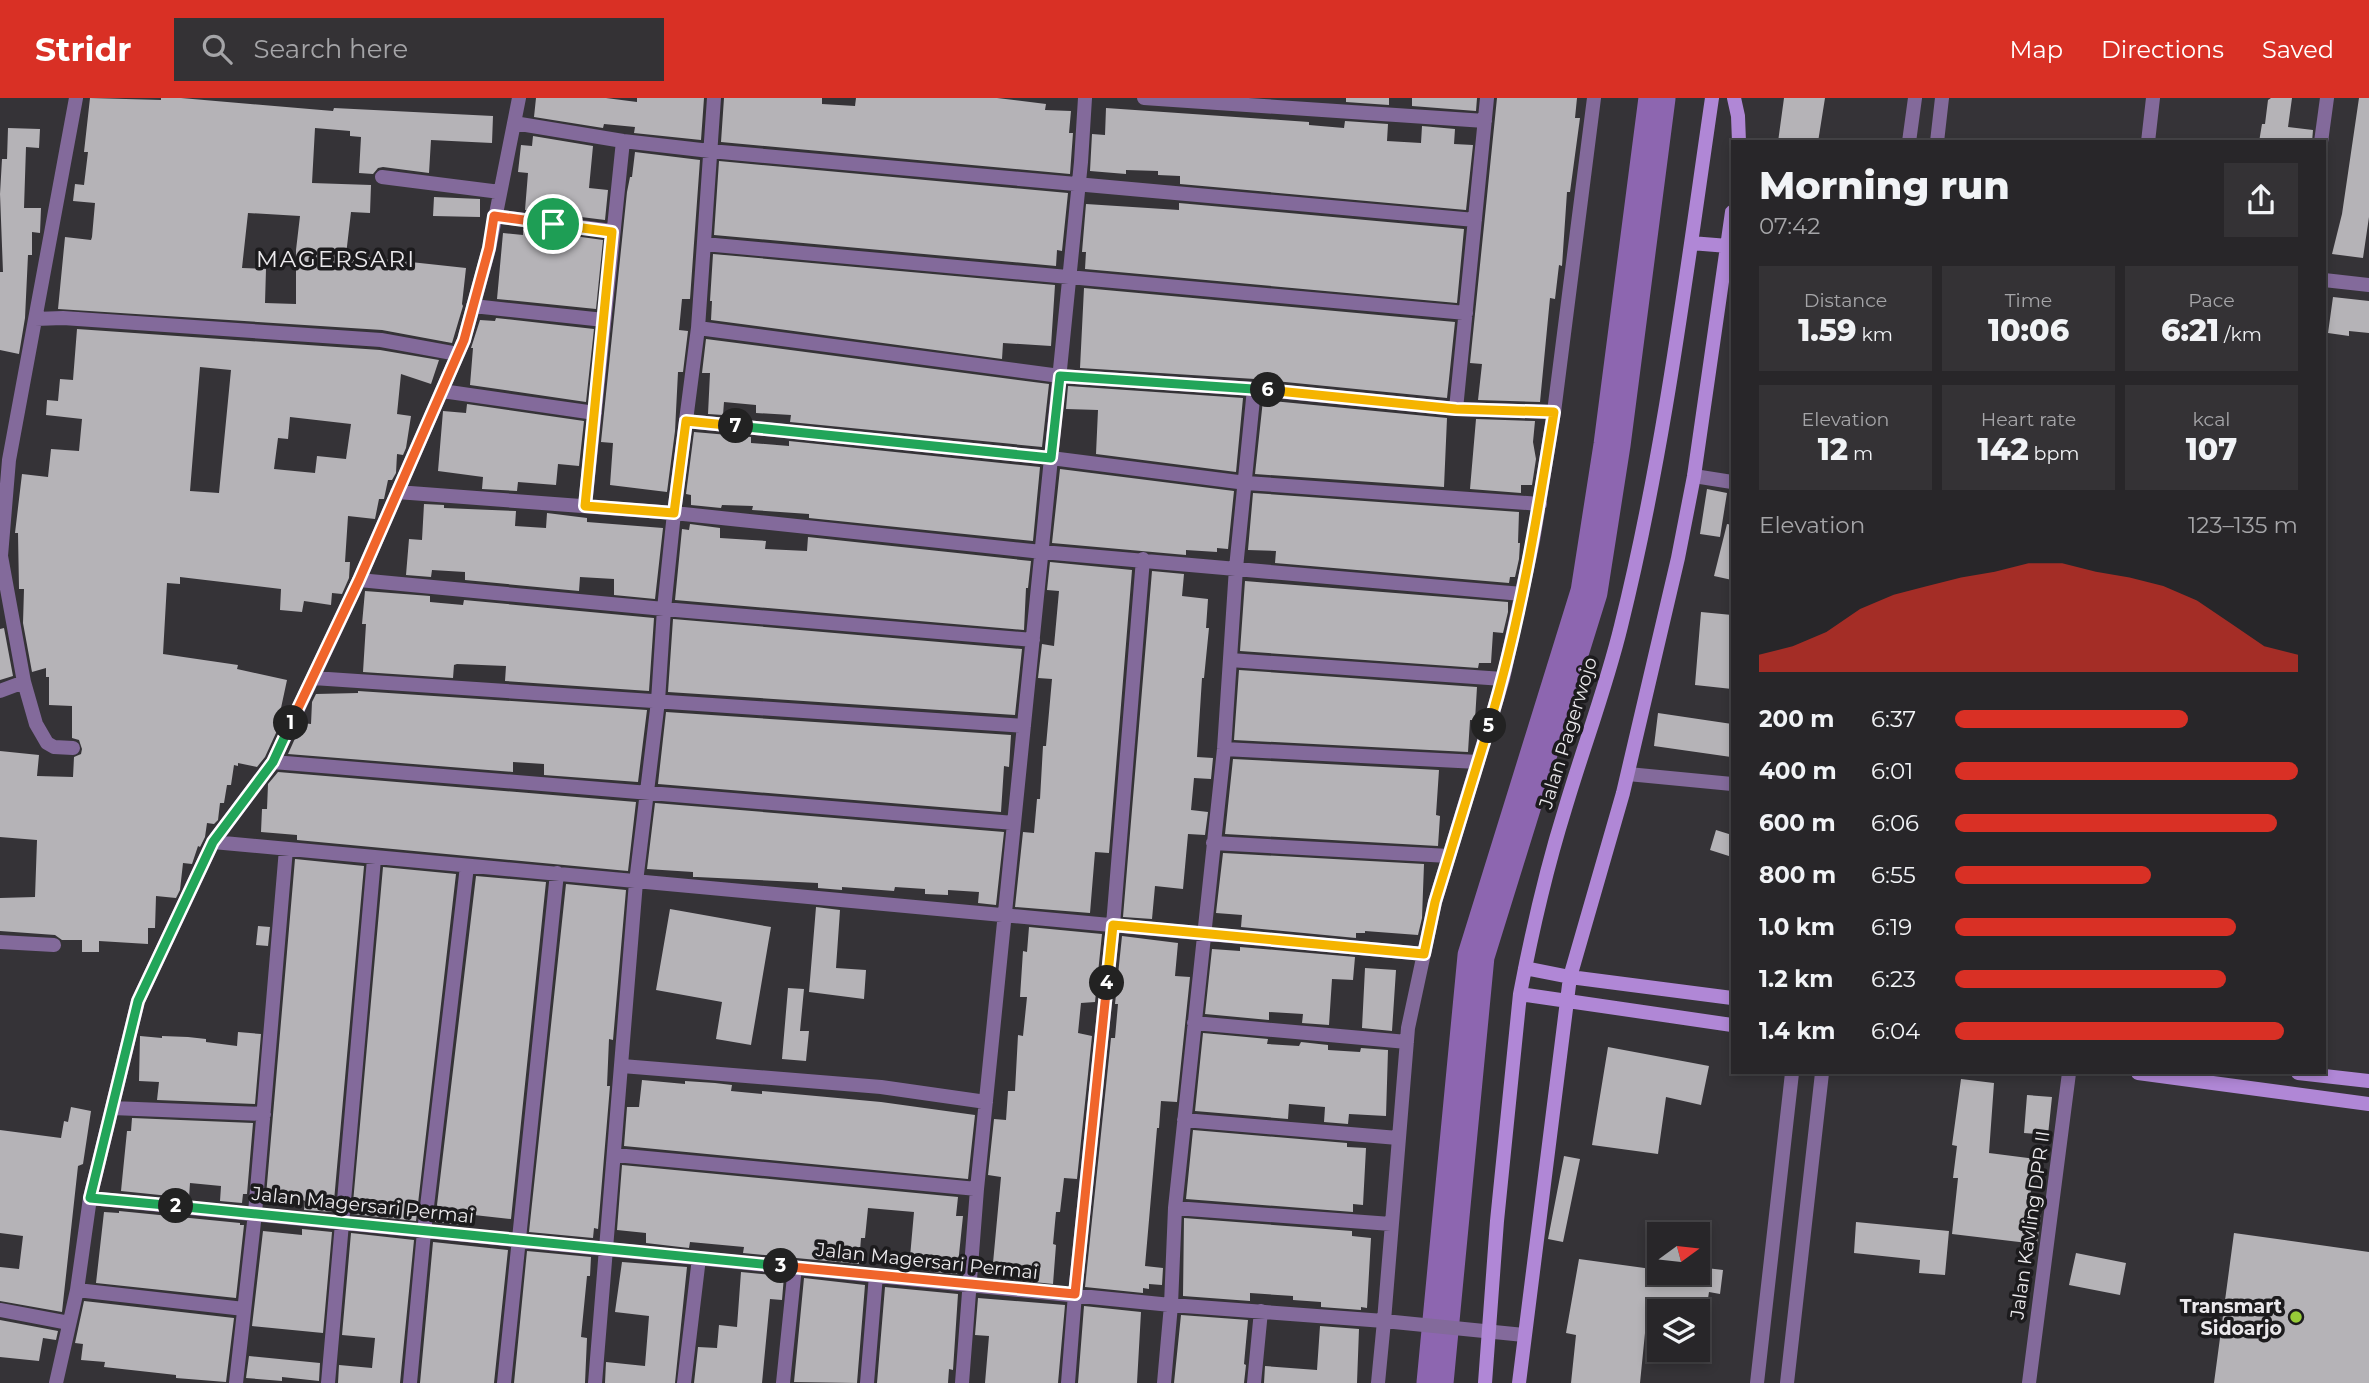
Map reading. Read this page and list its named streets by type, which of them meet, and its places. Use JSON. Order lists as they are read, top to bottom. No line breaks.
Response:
{"streets":{"main road":["Jalan Pagerwojo"],"street":["Jalan Magersari Permai","Jalan Kavling DPR II"]},"crossings":[["Jalan Pagerwojo","Jalan Magersari Permai"]],"districts":["MAGERSARI"],"places":["Transmart Sidoarjo"],"north":"right","page":{"header":"Stridr","search":"Search here","nav":["Map","Directions","Saved"],"heading":["Morning run","07:42"],"stats":[["Distance","1.59 km"],["Time","10:06"],["Pace","6:21 /km"],["Elevation","12 m"],["Heart rate","142 bpm"],["kcal","107"]],"pins":["6","7","1","5","4","2","3"],"chart":["Elevation","123–135 m"],"list":[{"name":"200 m","note":"6:37"},{"name":"400 m","note":"6:01"},{"name":"600 m","note":"6:06"},{"name":"800 m","note":"6:55"},{"name":"1.0 km","note":"6:19"},{"name":"1.2 km","note":"6:23"},{"name":"1.4 km","note":"6:04"}]}}
